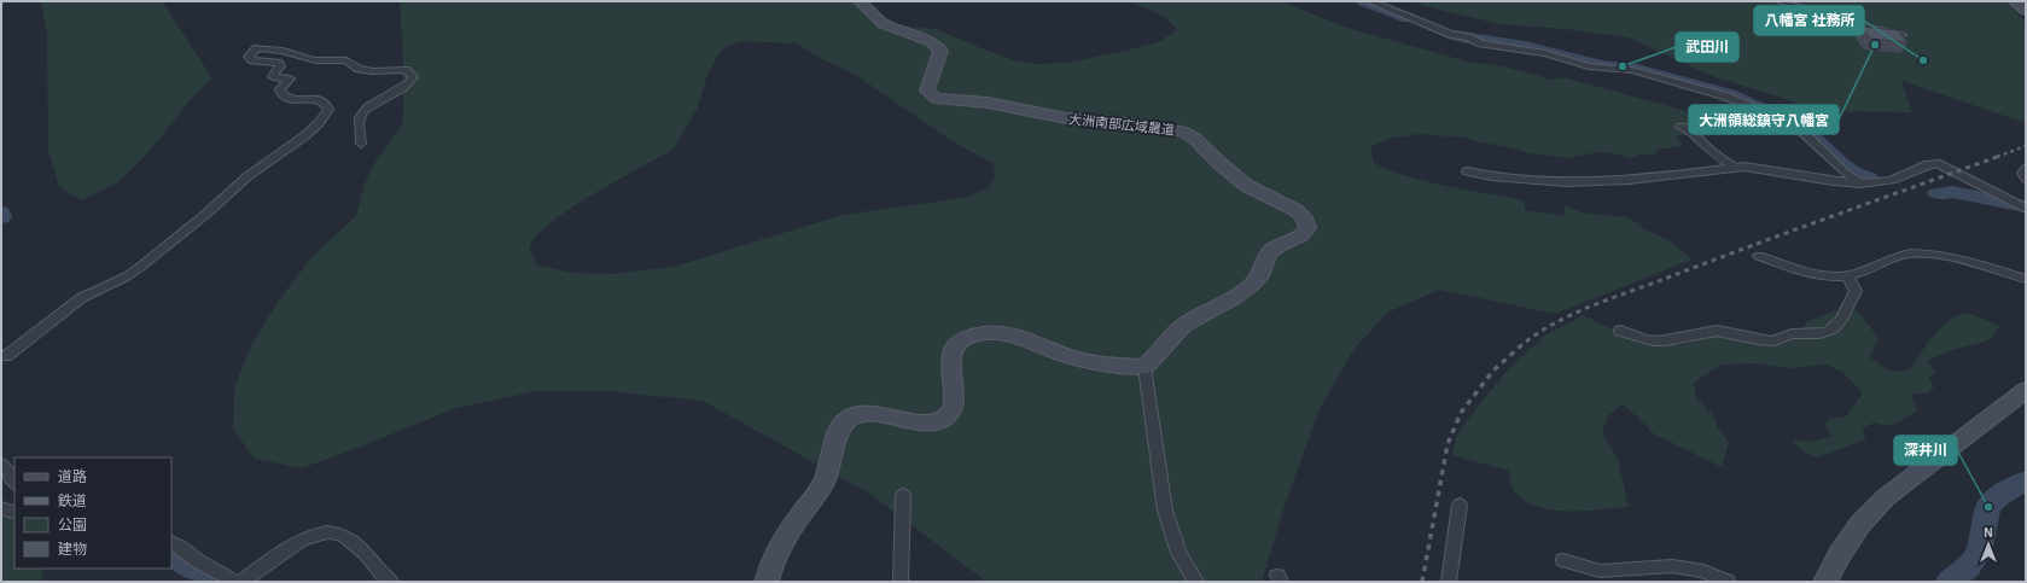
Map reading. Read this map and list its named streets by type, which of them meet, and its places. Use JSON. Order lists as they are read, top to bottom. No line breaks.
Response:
{"streets":{"street":["大洲南部広域農道"]},"places":["大洲領総鎮守八幡宮","八幡宮 社務所","武田川","深井川"],"legend":["道路","鉄道","公園","建物"],"north":"top"}
